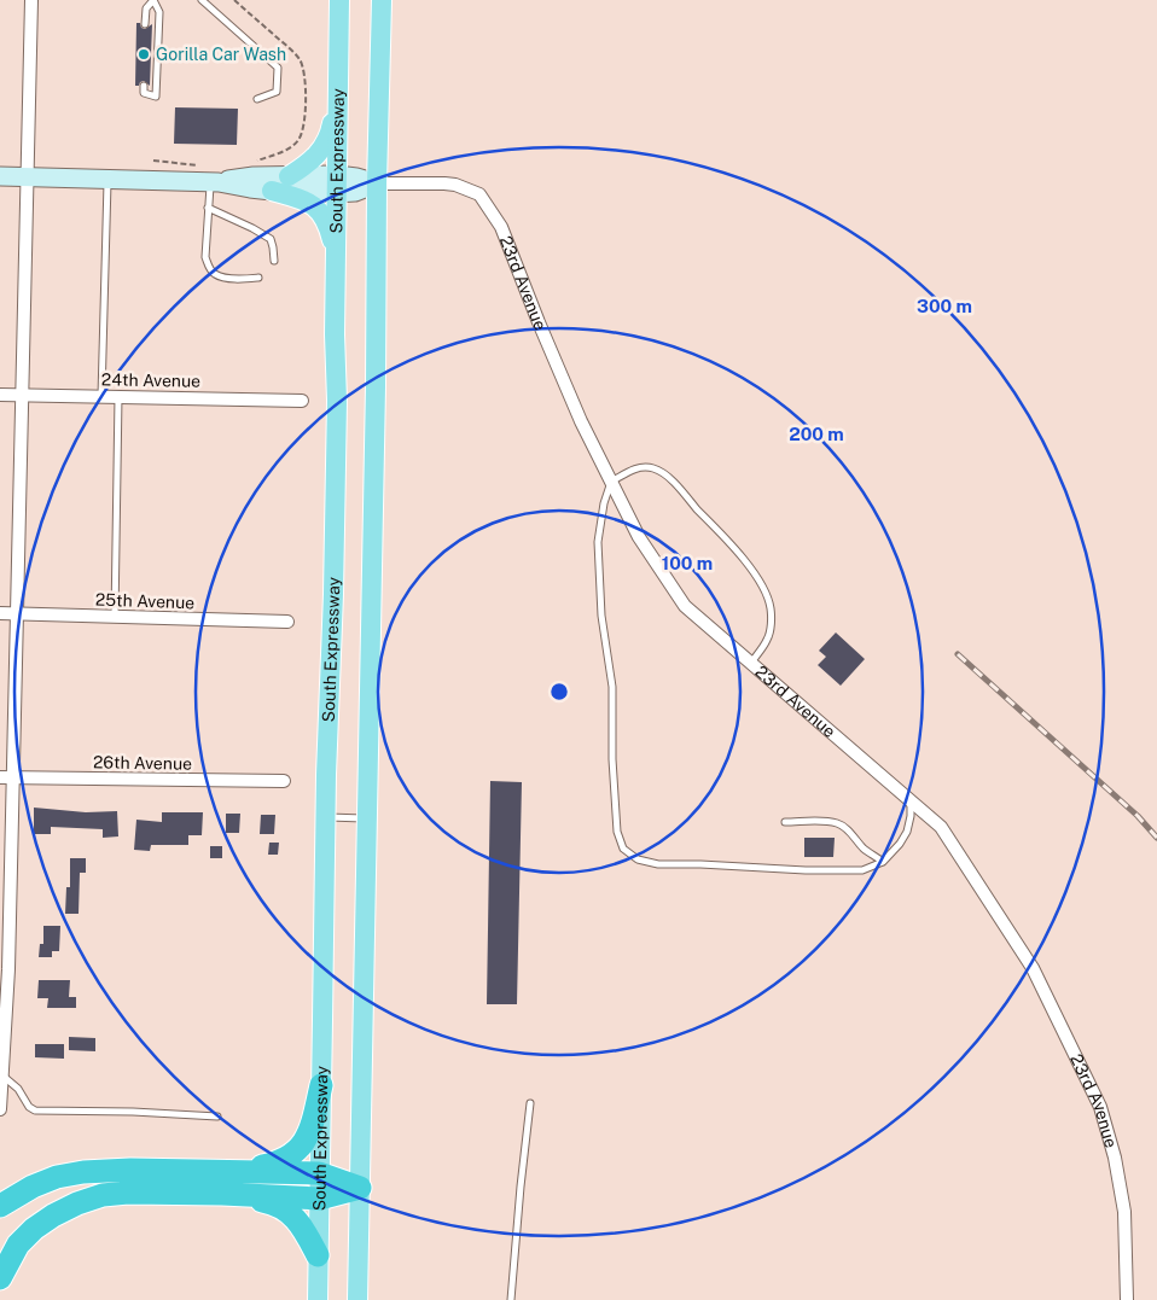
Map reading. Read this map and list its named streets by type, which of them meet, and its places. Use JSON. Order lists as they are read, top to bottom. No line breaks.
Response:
{"streets":{"main road":["South Expressway","23rd Avenue"],"street":["24th Avenue","25th Avenue","26th Avenue"]},"crossings":[["South Expressway","23rd Avenue"]],"places":["Gorilla Car Wash"],"rings":["300 m","200 m","100 m"]}
